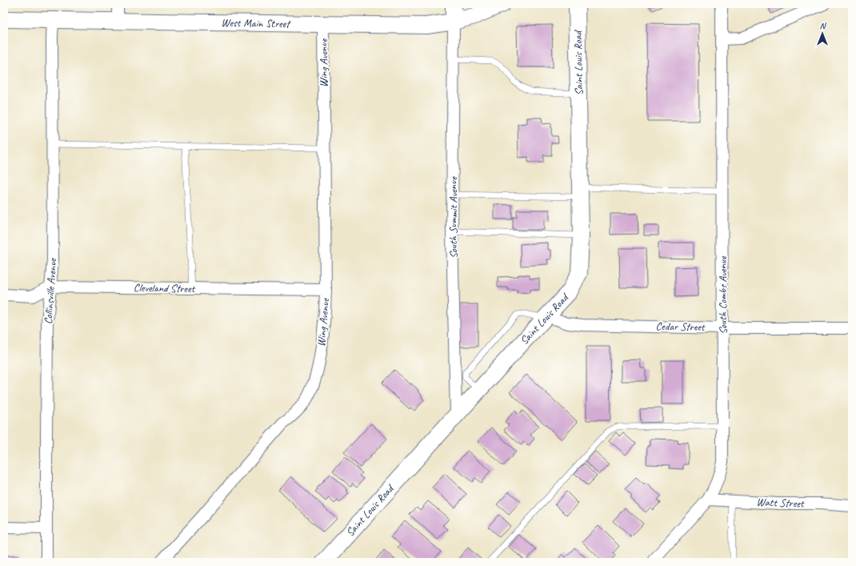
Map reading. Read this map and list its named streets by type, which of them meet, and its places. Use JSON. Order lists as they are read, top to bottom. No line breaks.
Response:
{"streets":{"street":["West Main Street","Wing Avenue","Saint Louis Road","South Summit Avenue","Cleveland Street","Collinsville Avenue","South Combs Avenue","Cedar Street","Watt Street"]},"crossings":[["West Main Street","Wing Avenue"],["West Main Street","South Summit Avenue"],["West Main Street","Collinsville Avenue"],["Wing Avenue","Cleveland Street"],["Saint Louis Road","South Summit Avenue"],["Saint Louis Road","Cedar Street"],["Cleveland Street","Collinsville Avenue"],["South Combs Avenue","Cedar Street"],["South Combs Avenue","Watt Street"]],"north":"top"}
